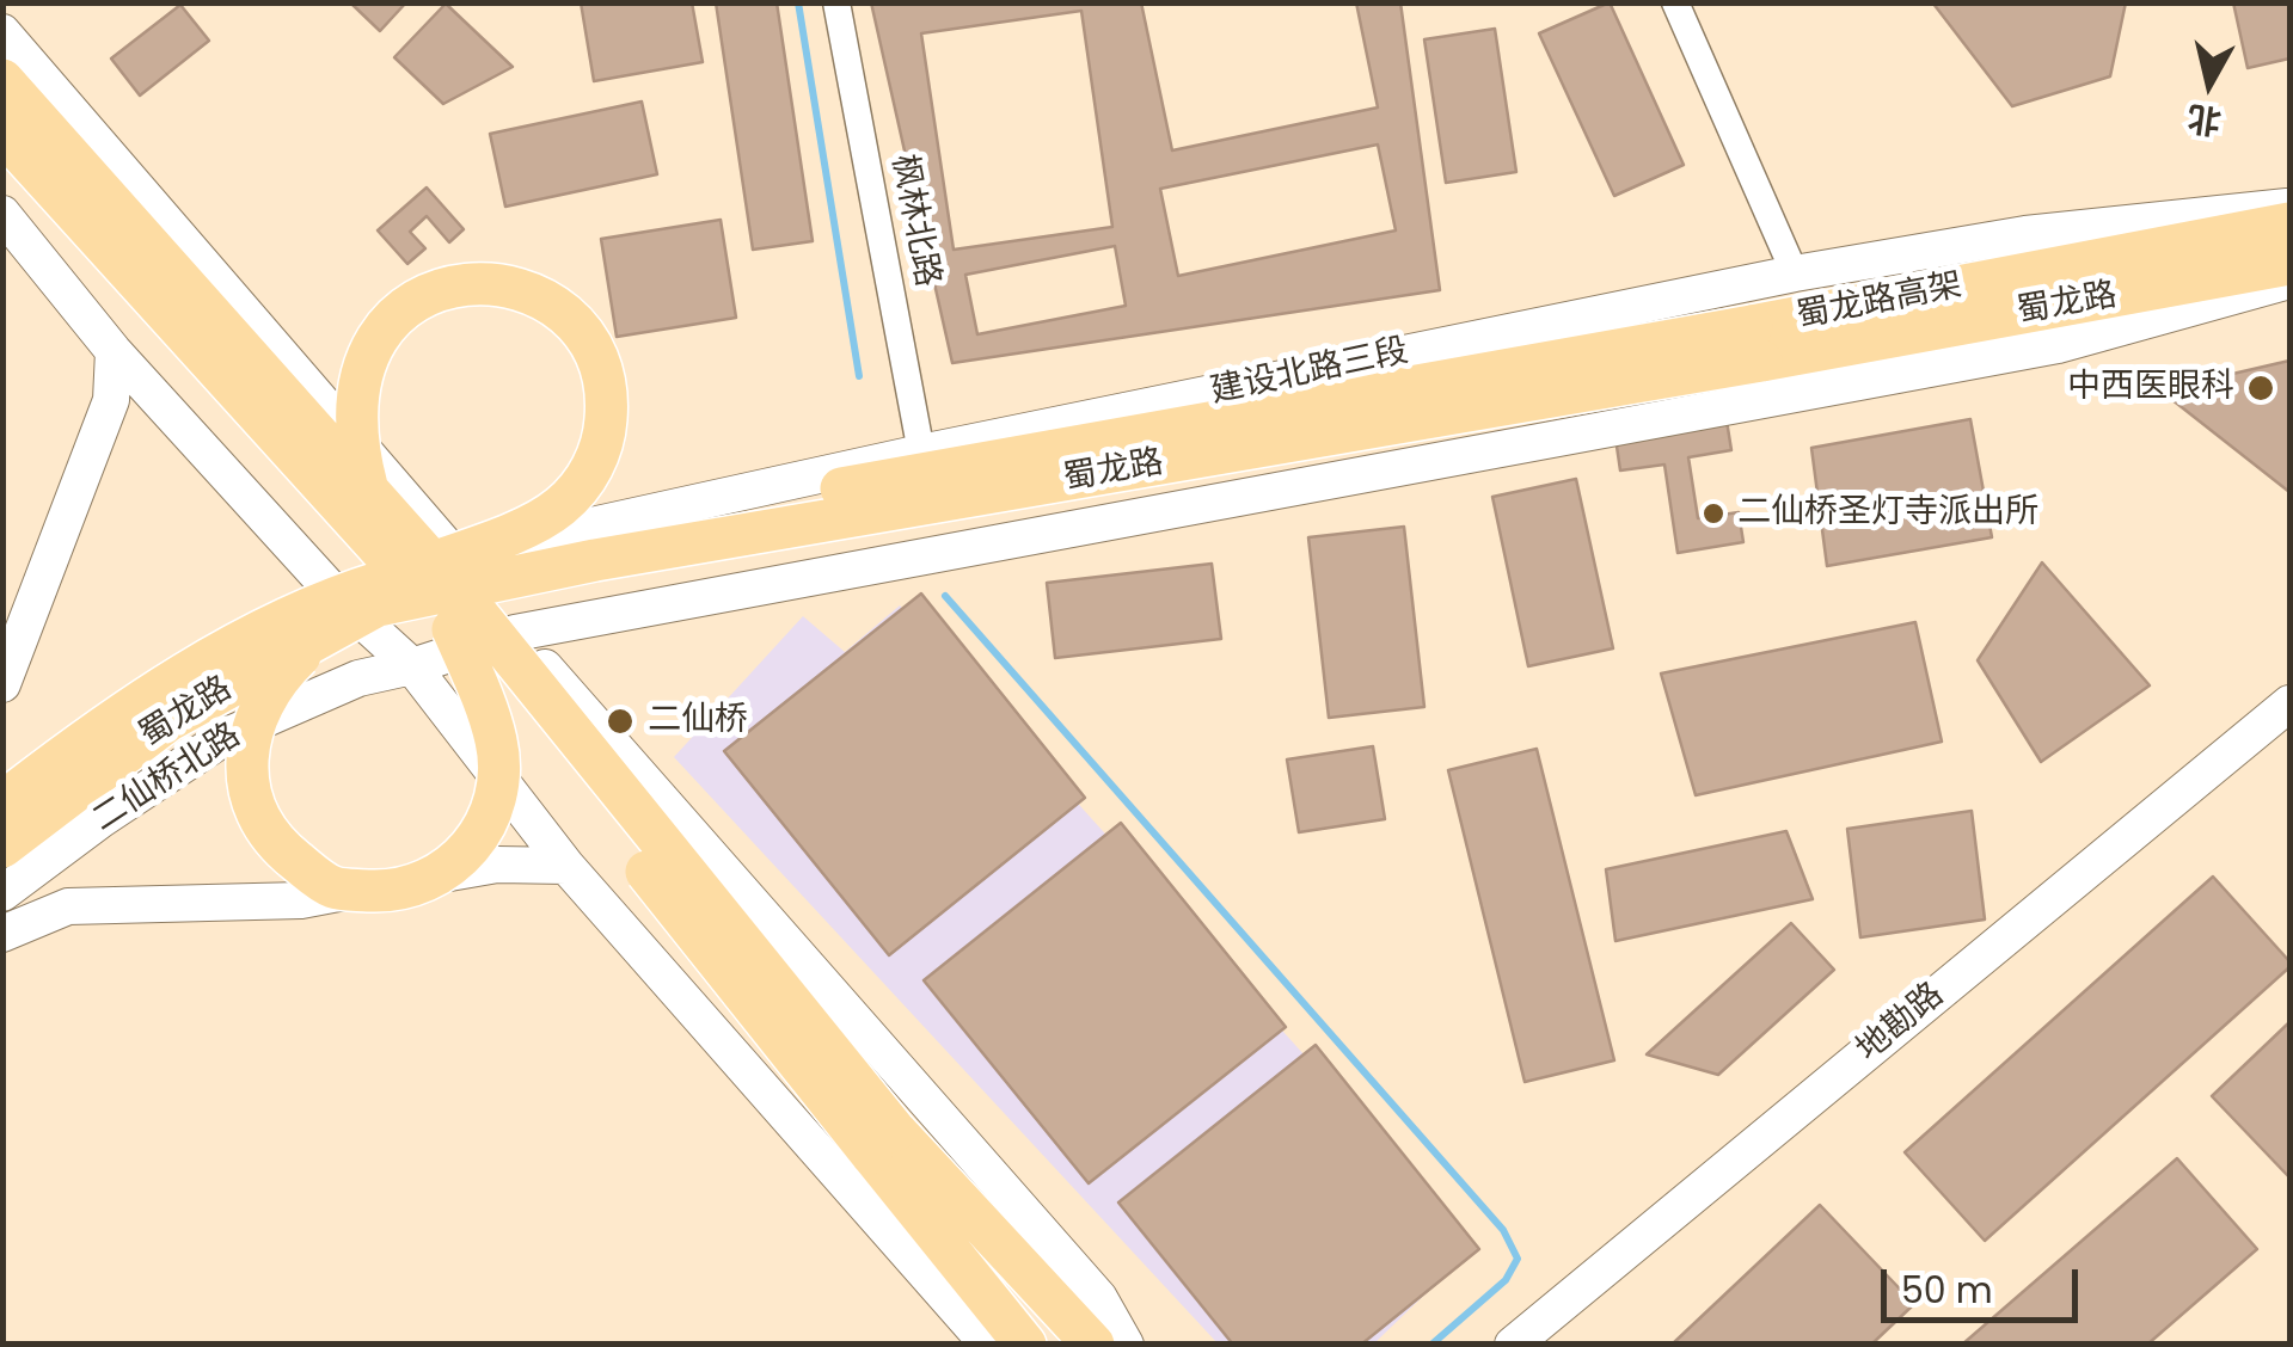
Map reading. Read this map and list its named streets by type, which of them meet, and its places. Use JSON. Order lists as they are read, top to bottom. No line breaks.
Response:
{"streets":{"main road":["蜀龙路高架","蜀龙路","建设北路三段","二仙桥北路","地勘路"],"street":["枫林北路"]},"crossings":[["枫林北路","建设北路三段"],["蜀龙路高架","蜀龙路"],["蜀龙路","建设北路三段"],["建设北路三段","二仙桥北路"]],"places":["中西医眼科","二仙桥圣灯寺派出所","二仙桥"],"scale_bar":"50 m","north":"bottom"}
